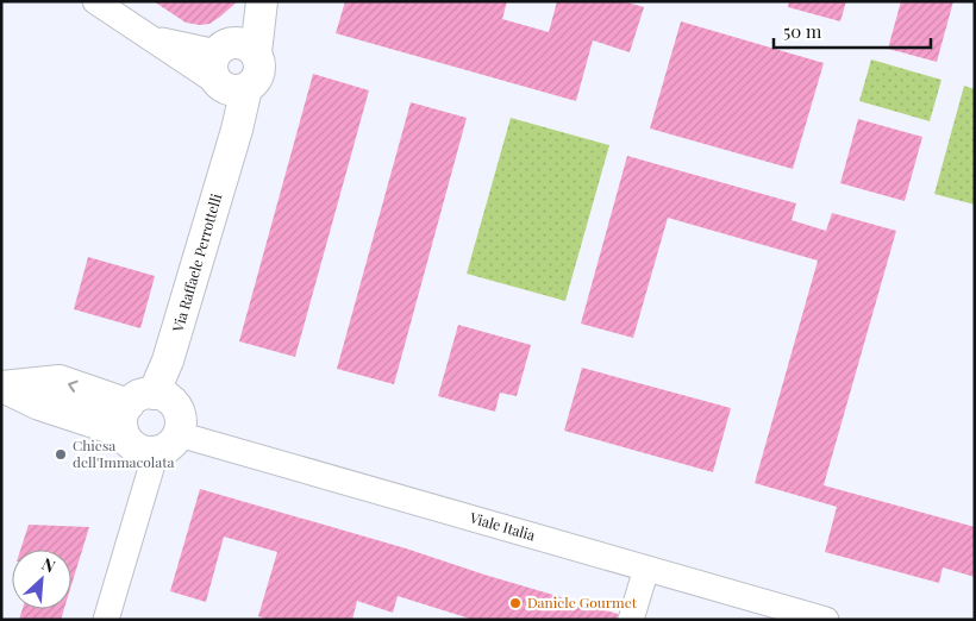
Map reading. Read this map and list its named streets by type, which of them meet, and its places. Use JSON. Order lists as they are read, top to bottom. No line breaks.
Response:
{"streets":{"main road":["Via Raffaele Perrottelli"],"street":["Viale Italia"]},"crossings":[["Via Raffaele Perrottelli","Viale Italia"]],"places":["Chiesa dell'Immacolata","Daniele Gourmet"],"scale_bar":"50 m","north":"top right"}
